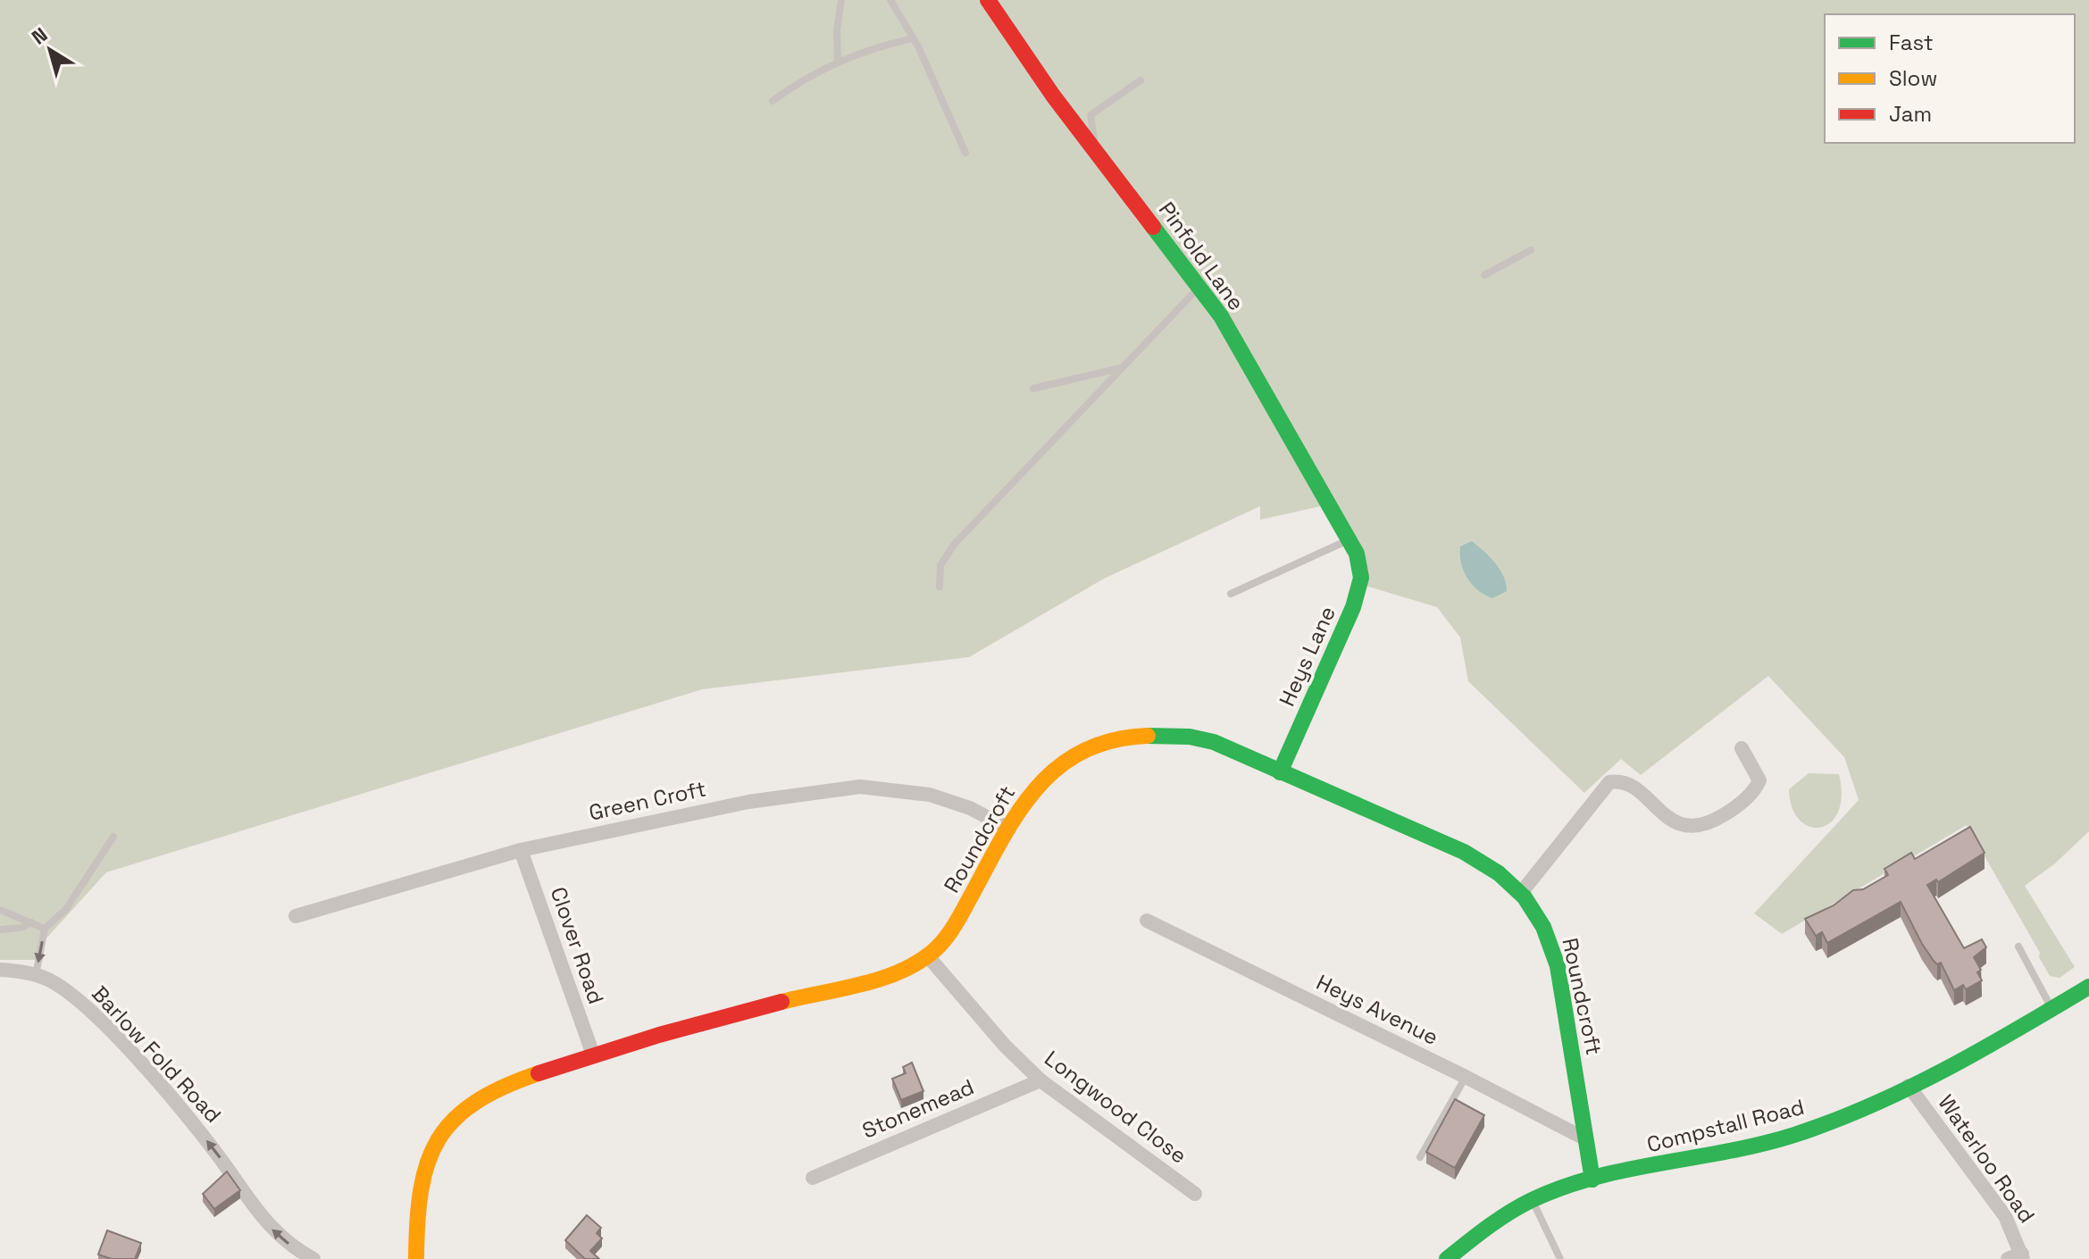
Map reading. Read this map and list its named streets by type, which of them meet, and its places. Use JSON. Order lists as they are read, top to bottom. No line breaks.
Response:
{"streets":{"street":["Pinfold Lane","Heys Lane","Green Croft","Roundcroft","Clover Road","Heys Avenue","Barlow Fold Road","Longwood Close","Stonemead","Compstall Road","Waterloo Road"]},"crossings":[["Pinfold Lane","Heys Lane"],["Heys Lane","Roundcroft"],["Green Croft","Roundcroft"],["Green Croft","Clover Road"],["Roundcroft","Clover Road"],["Roundcroft","Heys Avenue"],["Roundcroft","Longwood Close"],["Roundcroft","Compstall Road"],["Longwood Close","Stonemead"],["Compstall Road","Waterloo Road"]],"one_way":["Barlow Fold Road"],"legend":["Fast","Slow","Jam"],"north":"top left"}
